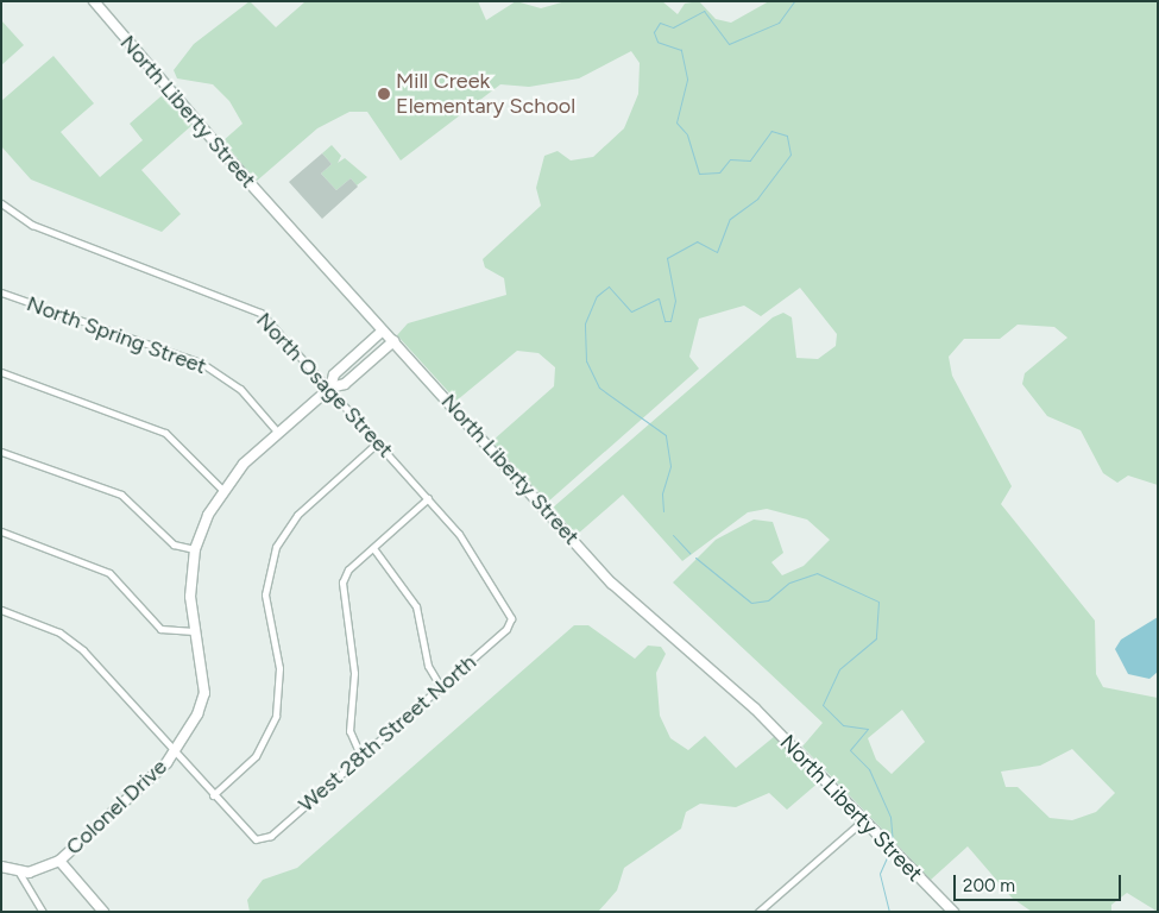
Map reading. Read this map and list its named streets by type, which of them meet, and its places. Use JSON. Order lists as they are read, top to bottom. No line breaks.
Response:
{"streets":{"main road":["North Liberty Street","Colonel Drive"],"street":["North Spring Street","North Osage Street","West 28th Street North"]},"crossings":[["North Liberty Street","Colonel Drive"],["North Spring Street","Colonel Drive"],["North Osage Street","West 28th Street North"],["North Osage Street","Colonel Drive"]],"places":["Mill Creek Elementary School"],"scale_bar":"200 m"}
